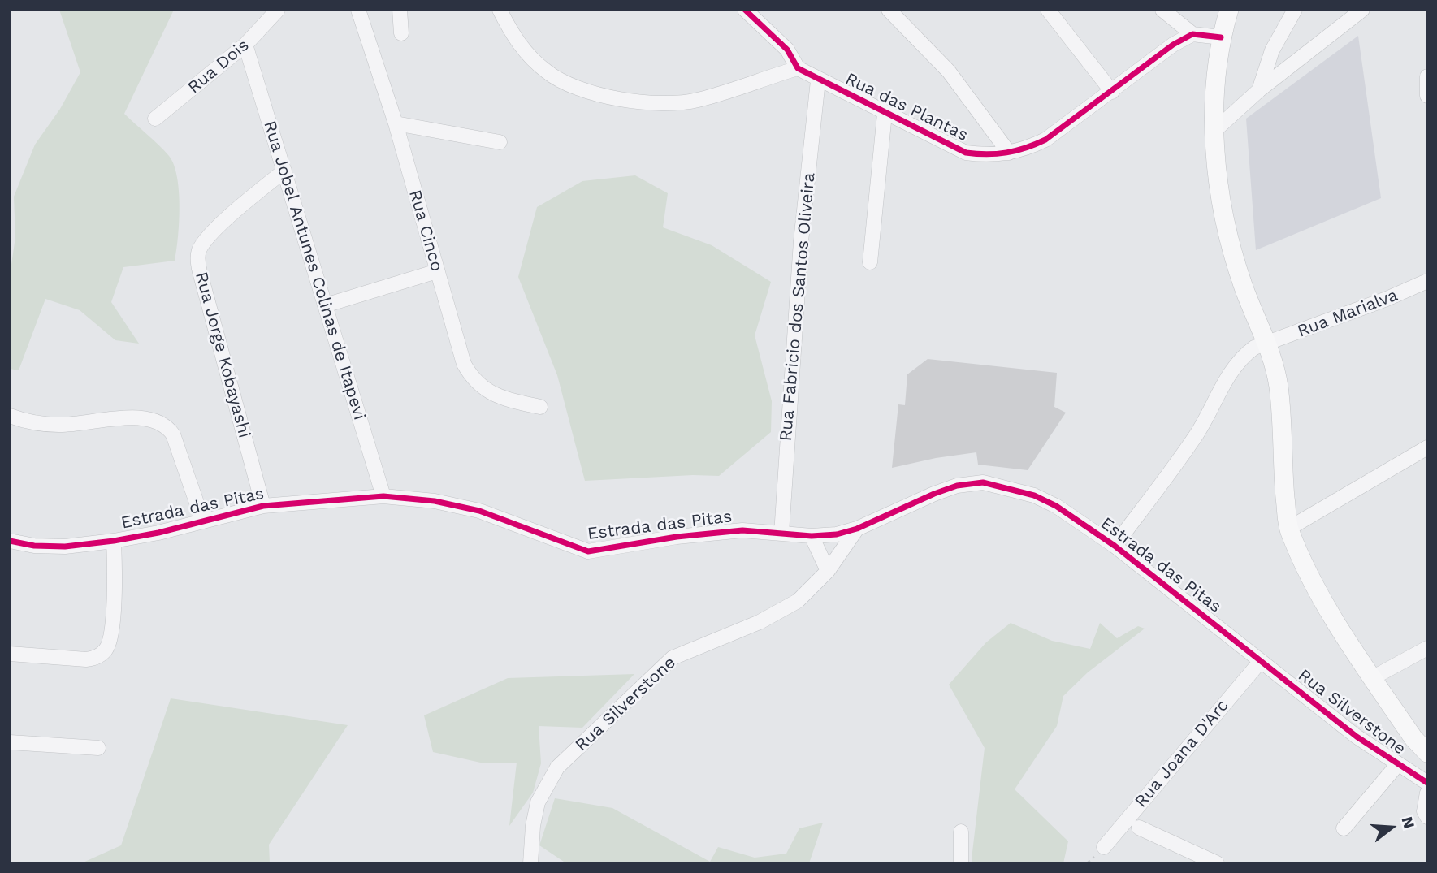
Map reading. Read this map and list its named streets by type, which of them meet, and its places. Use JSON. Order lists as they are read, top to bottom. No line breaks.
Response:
{"streets":{"street":["Rua Dois","Rua das Plantas","Rua Cinco","Rua Jobel Antunes Colinas de Itapevi","Rua Fabricio dos Santos Oliveira","Rua Marialva","Rua Jorge Kobayashi","Estrada das Pitas","Rua Silverstone","Rua Joana D'Arc"]},"crossings":[["Rua Dois","Rua Jobel Antunes Colinas de Itapevi"],["Rua das Plantas","Rua Fabricio dos Santos Oliveira"],["Rua Jobel Antunes Colinas de Itapevi","Rua Jorge Kobayashi"],["Rua Jobel Antunes Colinas de Itapevi","Estrada das Pitas"],["Rua Fabricio dos Santos Oliveira","Estrada das Pitas"],["Rua Marialva","Estrada das Pitas"],["Rua Jorge Kobayashi","Estrada das Pitas"],["Estrada das Pitas","Rua Silverstone"],["Estrada das Pitas","Rua Joana D'Arc"],["Rua Silverstone","Rua Joana D'Arc"]],"north":"right"}
